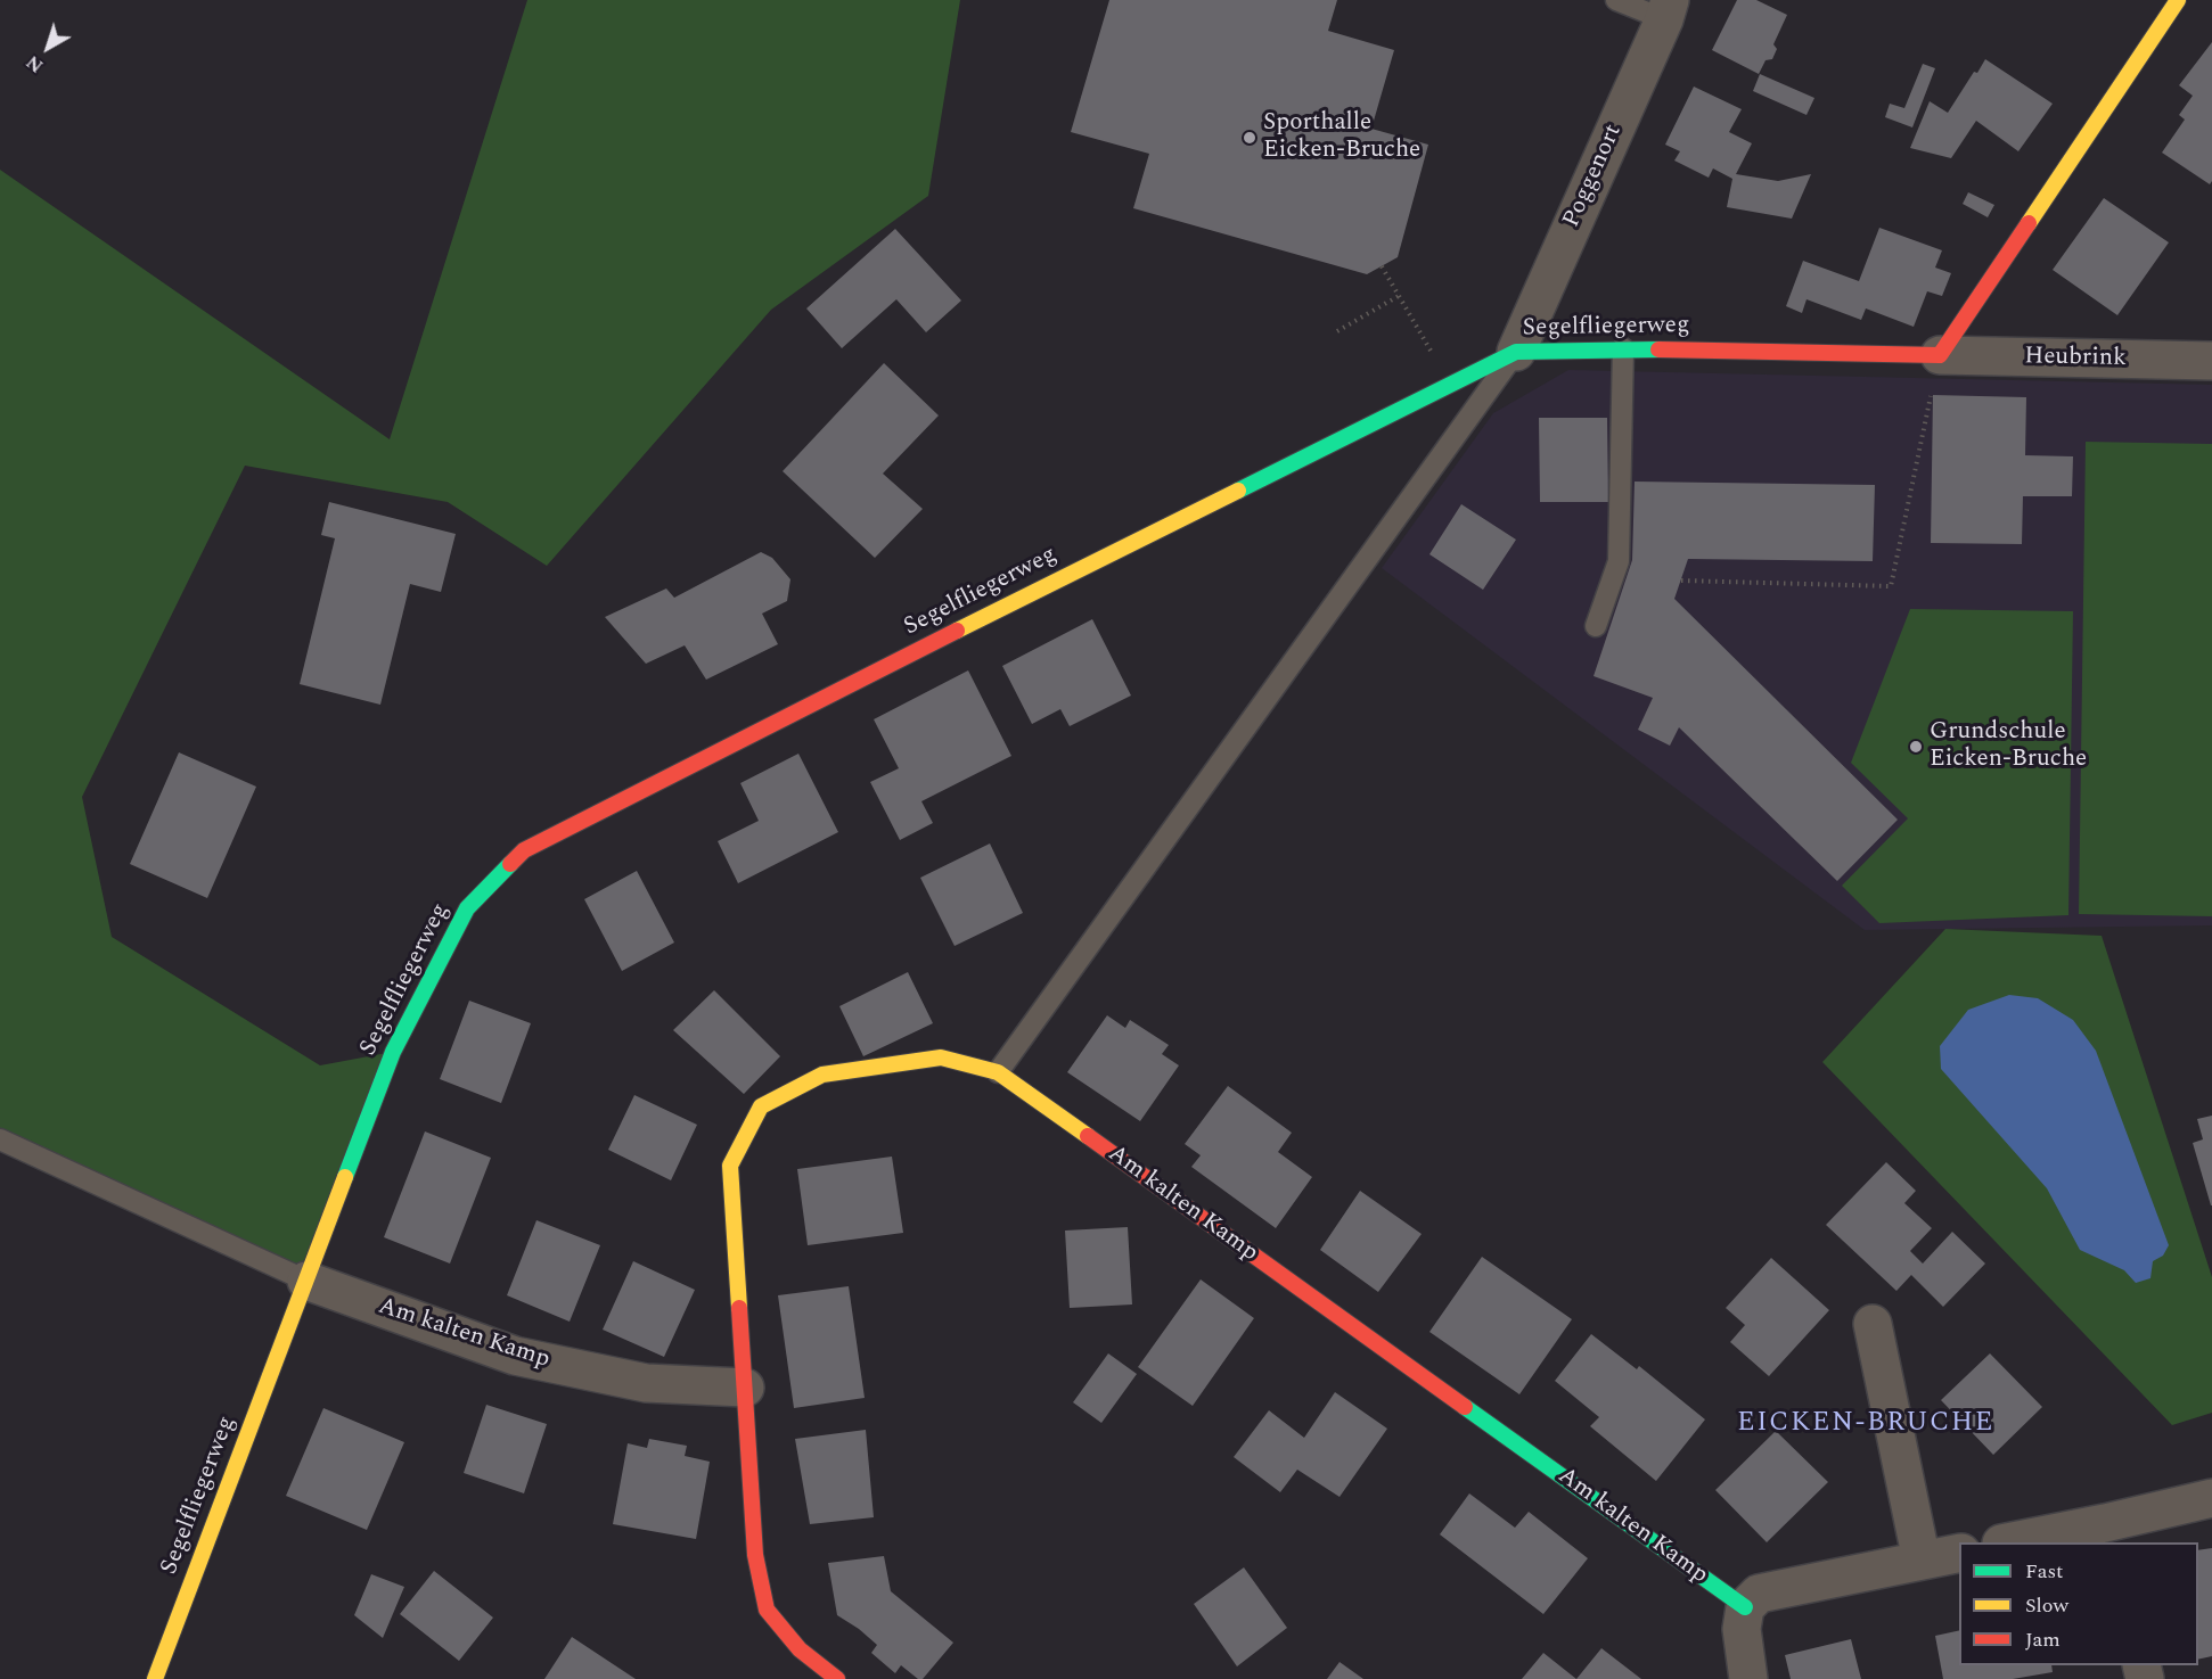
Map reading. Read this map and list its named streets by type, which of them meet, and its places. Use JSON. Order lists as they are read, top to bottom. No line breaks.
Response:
{"streets":{"street":["Poggenort","Segelfliegerweg","Heubrink","Am kalten Kamp"]},"crossings":[["Poggenort","Segelfliegerweg"],["Segelfliegerweg","Heubrink"],["Segelfliegerweg","Am kalten Kamp"]],"districts":["EICKEN-BRUCHE"],"places":["Sporthalle Eicken-Bruche","Grundschule Eicken-Bruche"],"legend":["Fast","Slow","Jam"],"north":"bottom left"}
